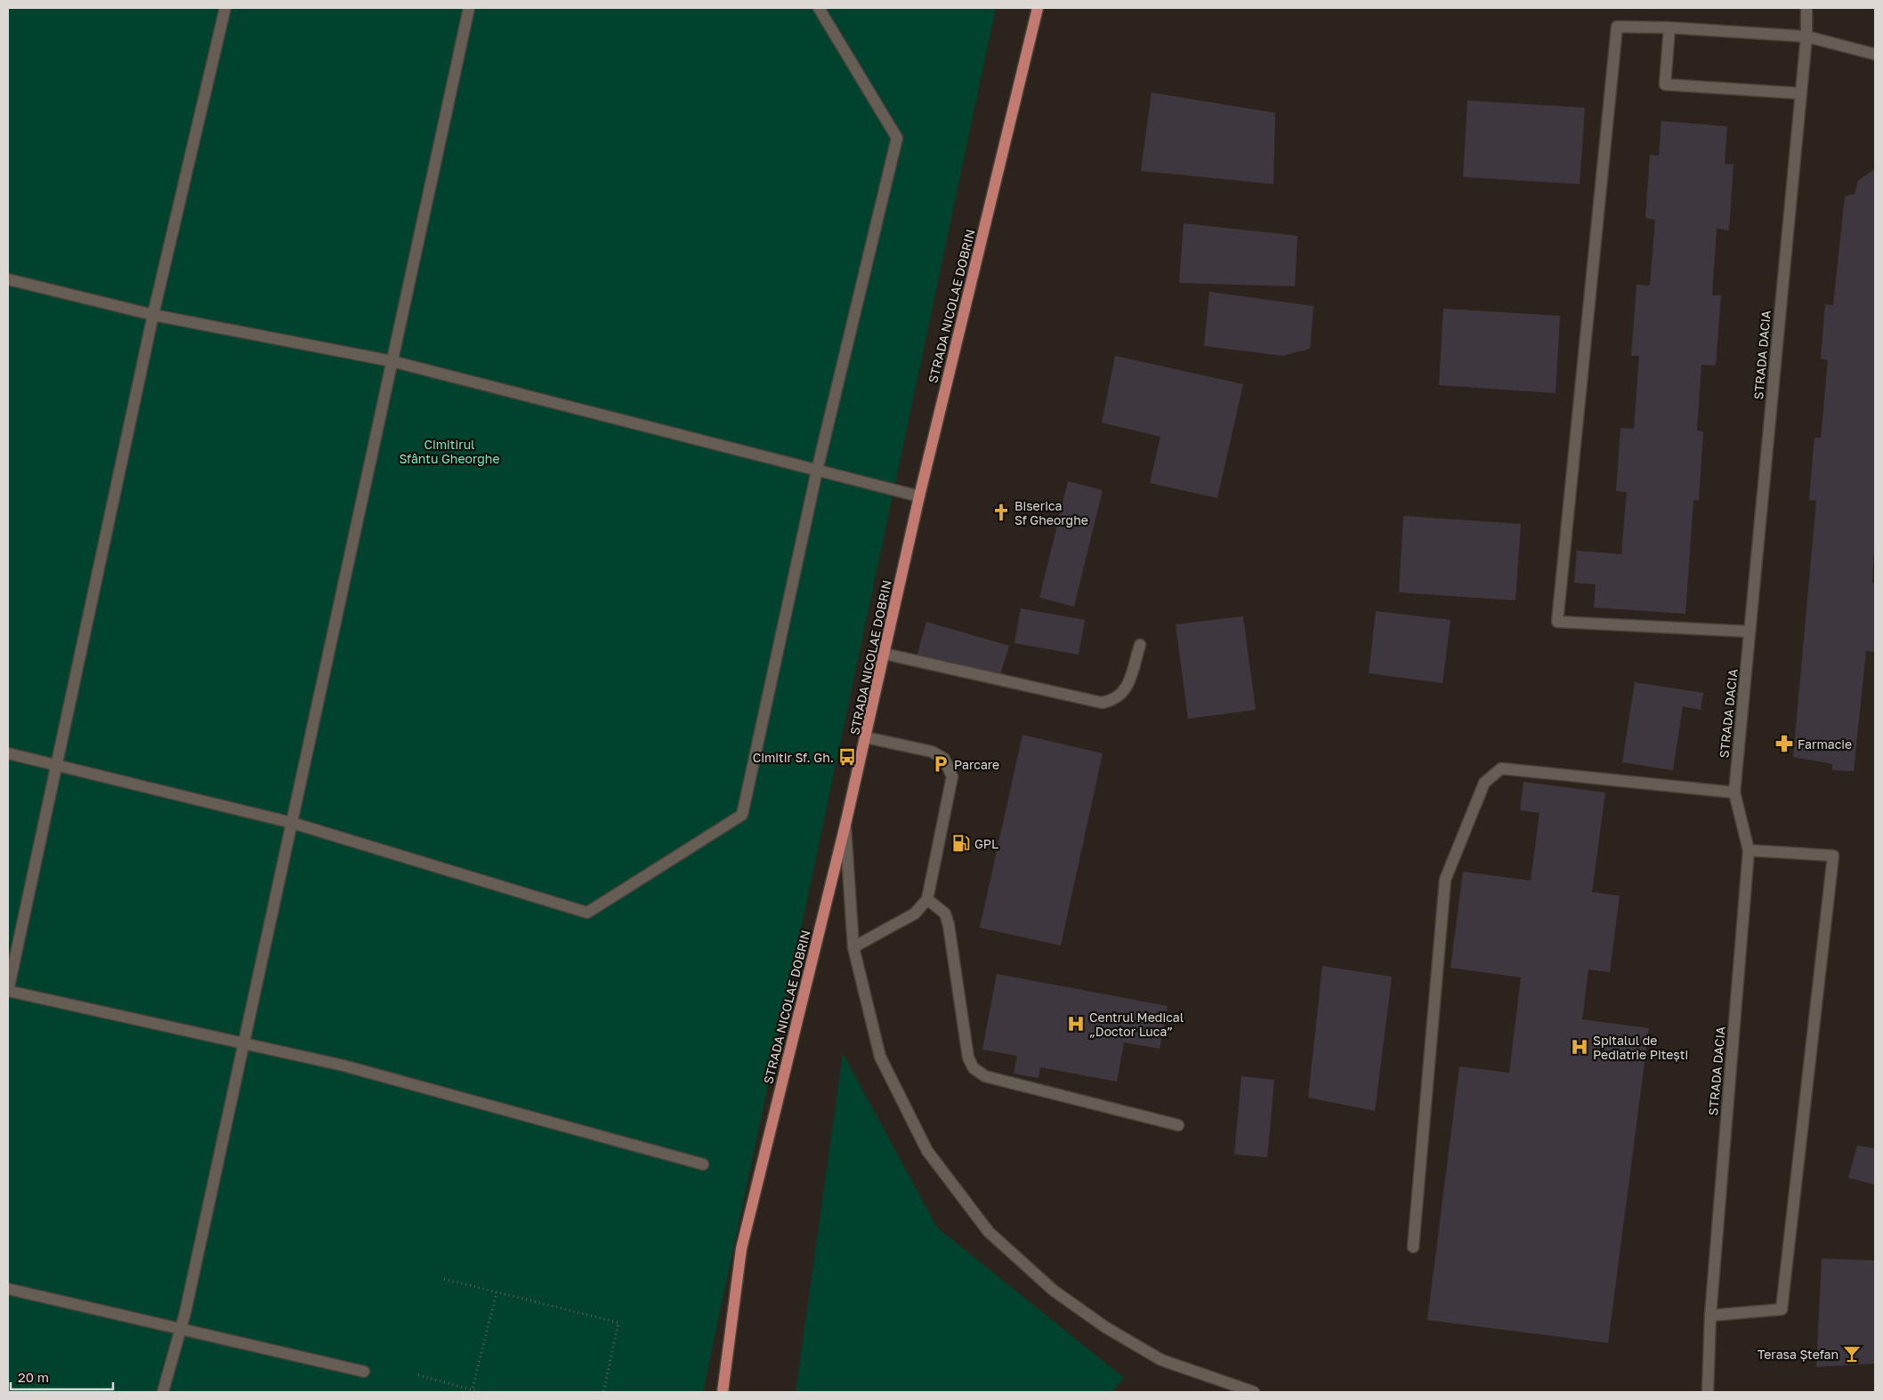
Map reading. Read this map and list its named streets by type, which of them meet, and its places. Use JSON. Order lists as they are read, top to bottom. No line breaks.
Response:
{"streets":{"main road":["STRADA NICOLAE DOBRIN"],"street":["STRADA DACIA"]},"parks":["Cimitirul Sfântu Gheorghe"],"places":{"church":["Biserica Sf Gheorghe"],"pharmacy":["Farmacie"],"bus stop":["Cimitir Sf. Gh."],"parking":["Parcare"],"fuel station":["GPL"],"hospital":["Centrul Medical „Doctor Luca”","Spitalul de Pediatrie Pitești"],"bar":["Terasa Ștefan"]},"scale_bar":"20 m"}
